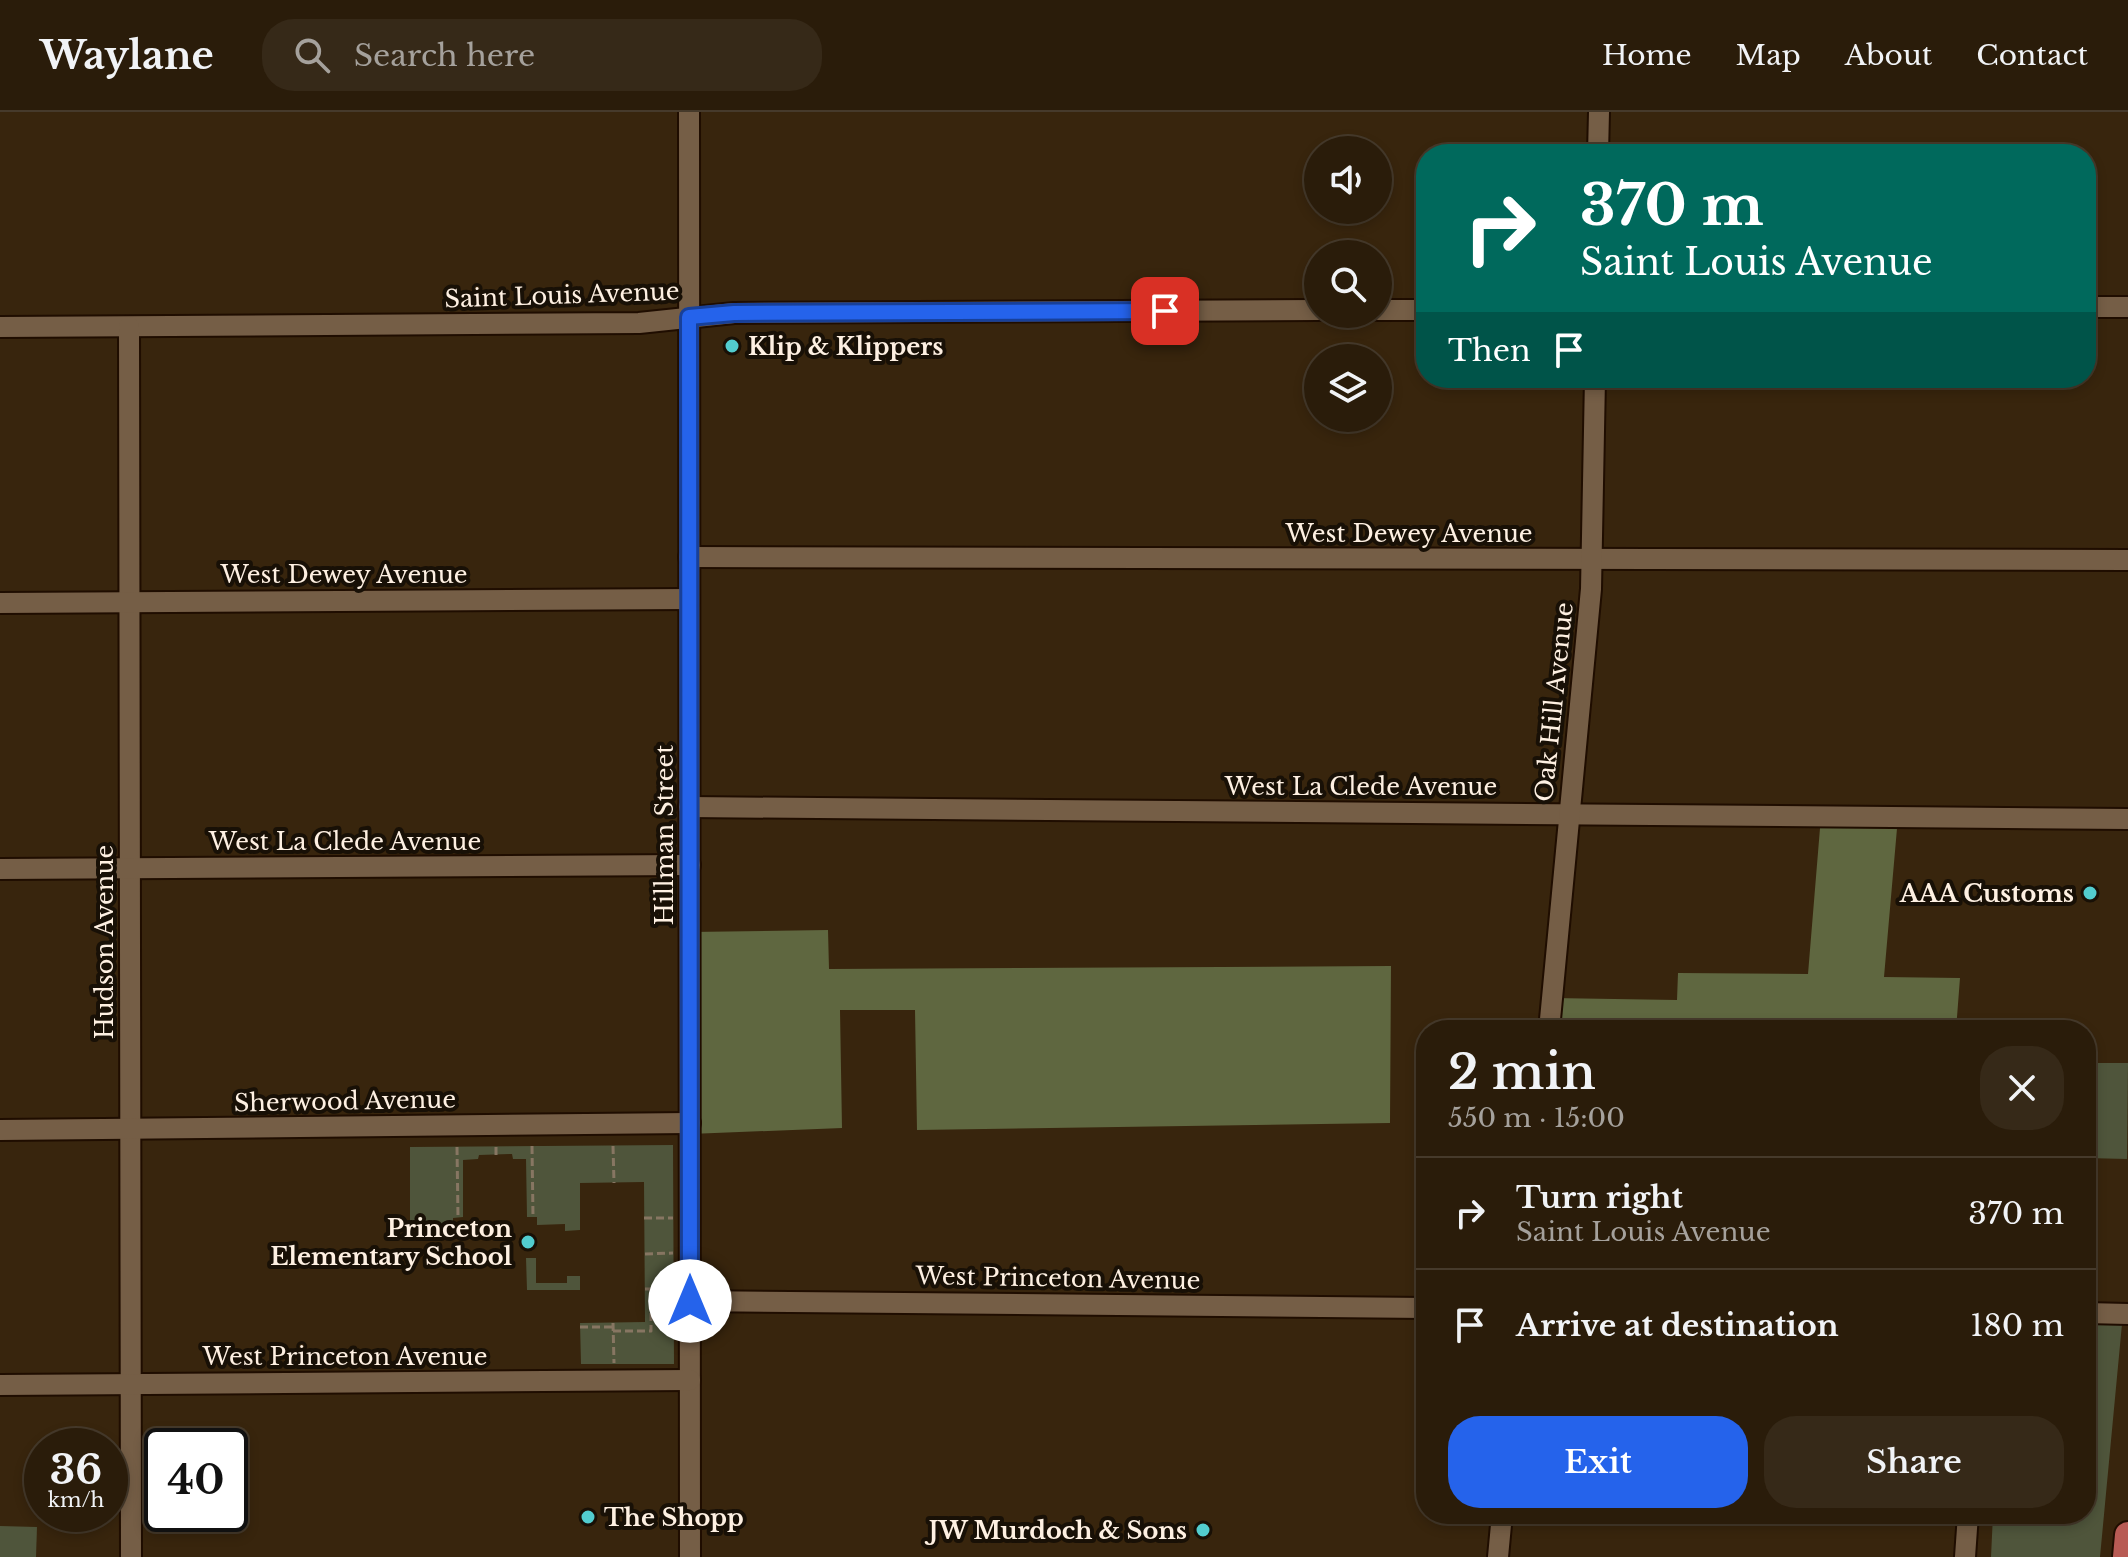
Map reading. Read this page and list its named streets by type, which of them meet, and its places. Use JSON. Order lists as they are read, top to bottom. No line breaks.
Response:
{"streets":{"street":["Saint Louis Avenue","West Dewey Avenue","Oak Hill Avenue","West La Clede Avenue","Hillman Street","Hudson Avenue","Sherwood Avenue","West Princeton Avenue"]},"crossings":[["Saint Louis Avenue","Hillman Street"],["Saint Louis Avenue","Hudson Avenue"],["West Dewey Avenue","Oak Hill Avenue"],["West Dewey Avenue","Hillman Street"],["West Dewey Avenue","Hudson Avenue"],["Oak Hill Avenue","West La Clede Avenue"],["West La Clede Avenue","Hillman Street"],["West La Clede Avenue","Hudson Avenue"],["Hillman Street","Sherwood Avenue"],["Hillman Street","West Princeton Avenue"],["Hudson Avenue","Sherwood Avenue"],["Hudson Avenue","West Princeton Avenue"]],"places":["Klip & Klippers","AAA Customs","Princeton Elementary School","The Shopp","JW Murdoch & Sons"],"page":{"header":"Waylane","search":"Search here","nav":["Home","Map","About","Contact"],"turn":["370 m","Saint Louis Avenue"],"then":"Then","heading":["2 min","550 m · 15:00"],"list":[{"name":"Turn right","note":"Saint Louis Avenue","value":"370 m"},{"name":"Arrive at destination","value":"180 m"}],"buttons":["Exit","Share"],"speed":"36 km/h","limit":"40"}}
